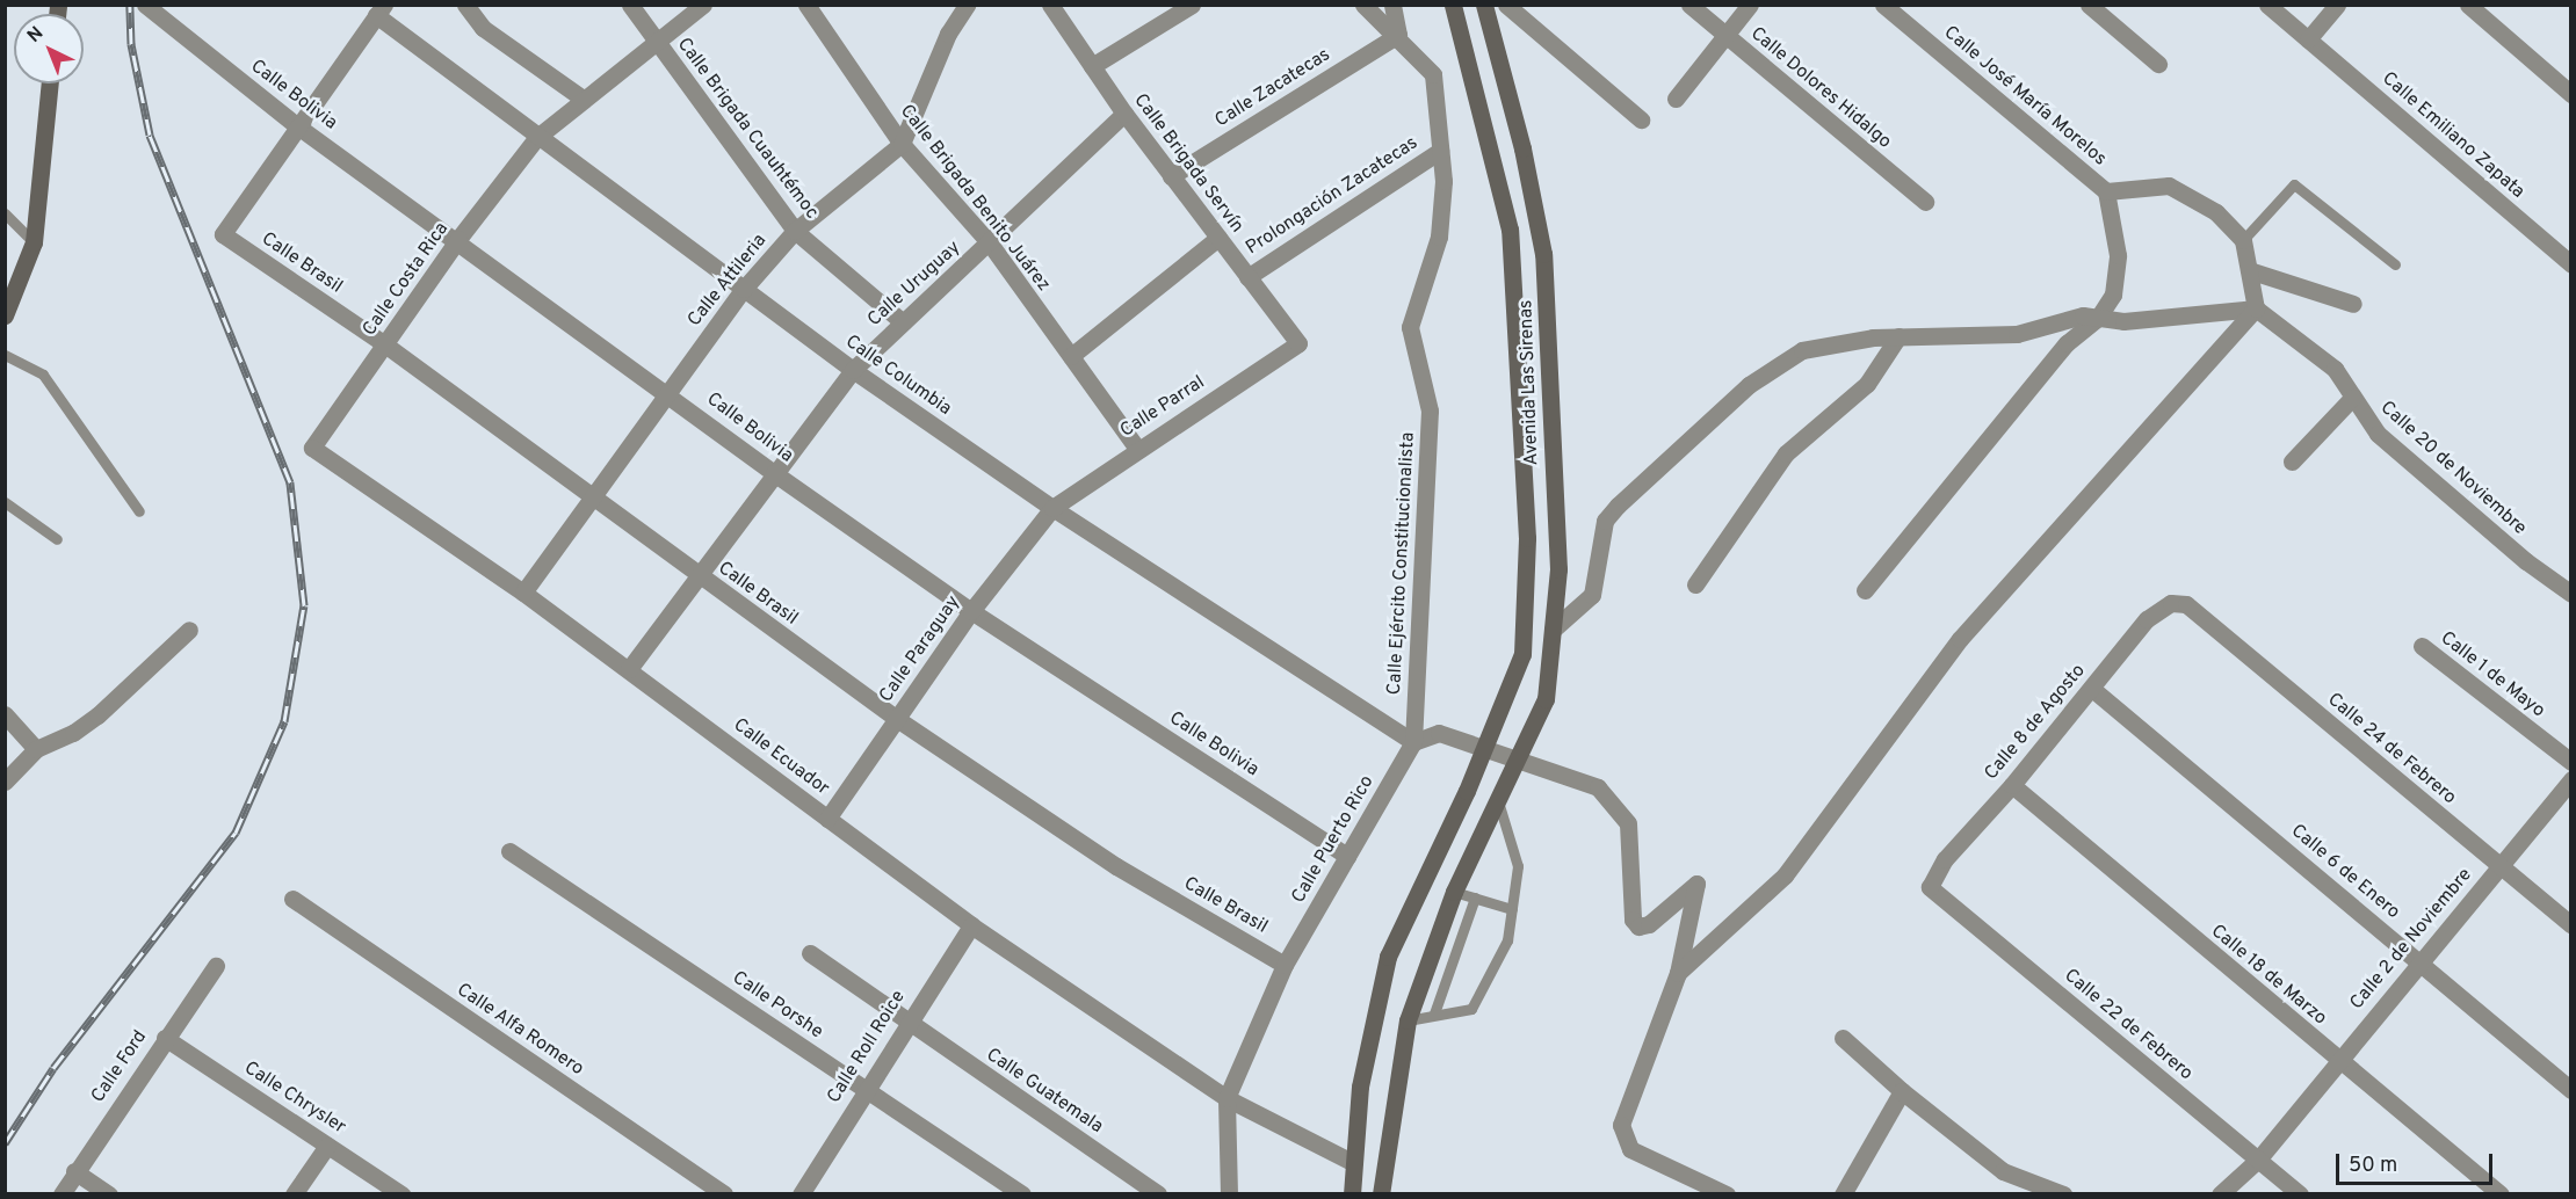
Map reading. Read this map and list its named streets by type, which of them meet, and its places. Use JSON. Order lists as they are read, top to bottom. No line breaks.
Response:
{"streets":{"main road":["Avenida Las Sirenas"],"street":["Calle Zacatecas","Calle Dolores Hidalgo","Calle Bolivia","Calle José María Morelos","Calle Brigada Cuauhtémoc","Calle Emiliano Zapata","Calle Brigada Servín","Prolongación Zacatecas","Calle Brigada Benito Juárez","Calle Brasil","Calle Costa Rica","Calle Attileria","Calle Uruguay","Calle Columbia","Calle Parral","Calle 20 de Noviembre","Calle Ejército Constitucionalista","Calle Paraguay","Calle 1 de Mayo","Calle 8 de Agosto","Calle 24 de Febrero","Calle Ecuador","Calle Puerto Rico","Calle 6 de Enero","Calle 2 de Noviembre","Calle 18 de Marzo","Calle Porshe","Calle 22 de Febrero","Calle Alfa Romero","Calle Roll Roice","Calle Ford","Calle Guatemala","Calle Chrysler"]},"crossings":[["Calle Zacatecas","Calle Brigada Servín"],["Calle Zacatecas","Calle Ejército Constitucionalista"],["Calle Bolivia","Calle Brasil"],["Calle Bolivia","Calle Costa Rica"],["Calle Bolivia","Calle Attileria"],["Calle Bolivia","Calle Uruguay"],["Calle Bolivia","Calle Paraguay"],["Calle Bolivia","Calle Puerto Rico"],["Calle Brigada Cuauhtémoc","Calle Costa Rica"],["Calle Brigada Cuauhtémoc","Calle Attileria"],["Calle Brigada Cuauhtémoc","Calle Uruguay"],["Calle Brigada Servín","Prolongación Zacatecas"],["Calle Brigada Servín","Calle Uruguay"],["Calle Brigada Servín","Calle Parral"],["Prolongación Zacatecas","Calle Ejército Constitucionalista"],["Calle Brigada Benito Juárez","Calle Attileria"],["Calle Brigada Benito Juárez","Calle Uruguay"],["Calle Brigada Benito Juárez","Calle Parral"],["Calle Brasil","Calle Costa Rica"],["Calle Brasil","Calle Attileria"],["Calle Brasil","Calle Uruguay"],["Calle Brasil","Calle Paraguay"],["Calle Brasil","Calle Puerto Rico"],["Calle Costa Rica","Calle Columbia"],["Calle Costa Rica","Calle Ecuador"],["Calle Attileria","Calle Columbia"],["Calle Attileria","Calle Ecuador"],["Calle Uruguay","Calle Columbia"],["Calle Uruguay","Calle Ecuador"],["Calle Columbia","Calle Parral"],["Calle Columbia","Calle Ejército Constitucionalista"],["Calle Columbia","Calle Paraguay"],["Calle Columbia","Calle Puerto Rico"],["Avenida Las Sirenas","Calle Ecuador"],["Calle Parral","Calle Paraguay"],["Calle Ejército Constitucionalista","Calle Puerto Rico"],["Calle Paraguay","Calle Ecuador"],["Calle 8 de Agosto","Calle 24 de Febrero"],["Calle 8 de Agosto","Calle 6 de Enero"],["Calle 8 de Agosto","Calle 18 de Marzo"],["Calle 8 de Agosto","Calle 22 de Febrero"],["Calle 24 de Febrero","Calle 2 de Noviembre"],["Calle Ecuador","Calle Puerto Rico"],["Calle Ecuador","Calle Roll Roice"],["Calle 6 de Enero","Calle 2 de Noviembre"],["Calle 2 de Noviembre","Calle 18 de Marzo"],["Calle 2 de Noviembre","Calle 22 de Febrero"],["Calle Porshe","Calle Roll Roice"],["Calle Roll Roice","Calle Guatemala"],["Calle Ford","Calle Chrysler"]],"scale_bar":"50 m","north":"top left"}
